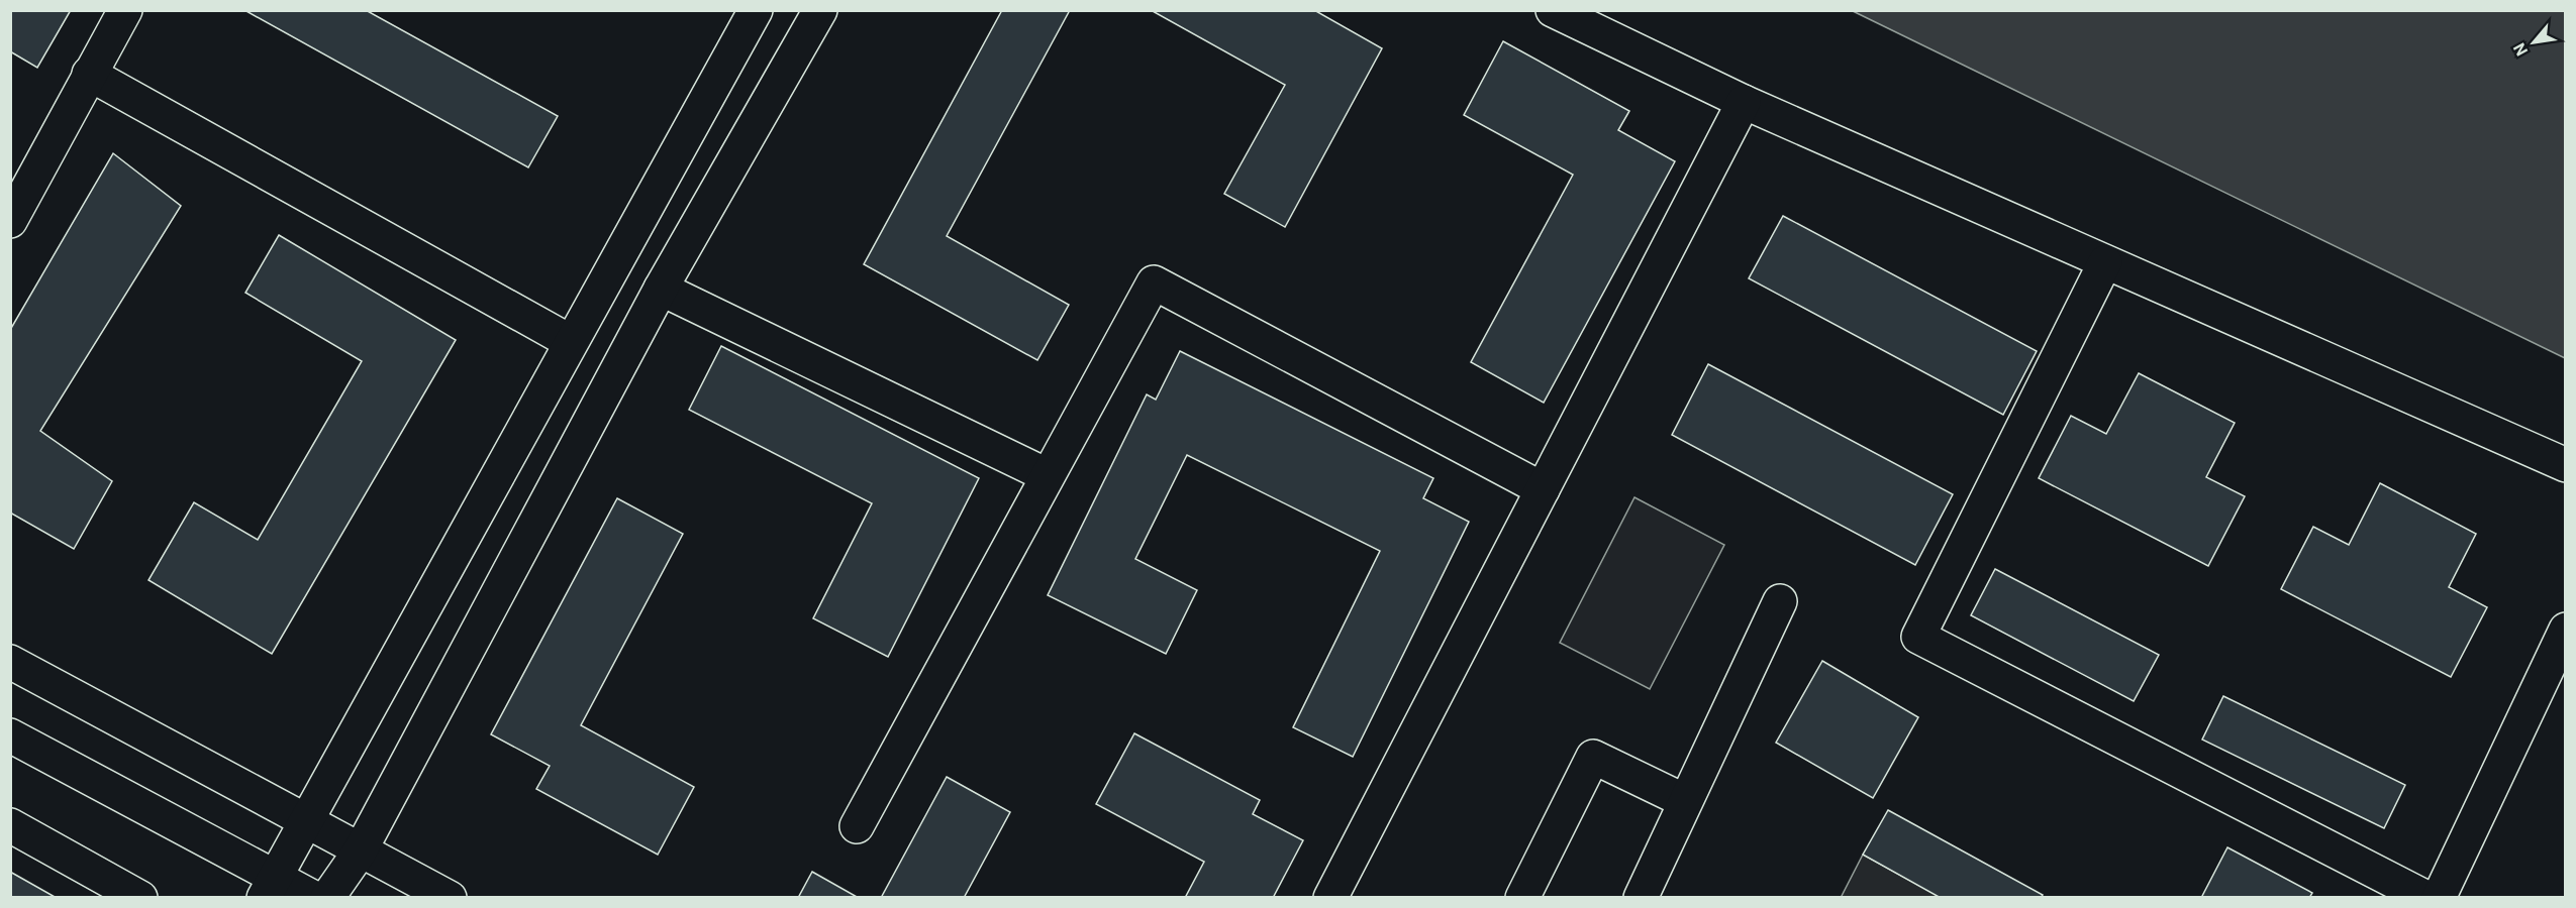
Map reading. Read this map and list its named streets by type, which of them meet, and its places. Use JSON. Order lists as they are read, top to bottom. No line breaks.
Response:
{"north":"bottom left"}
